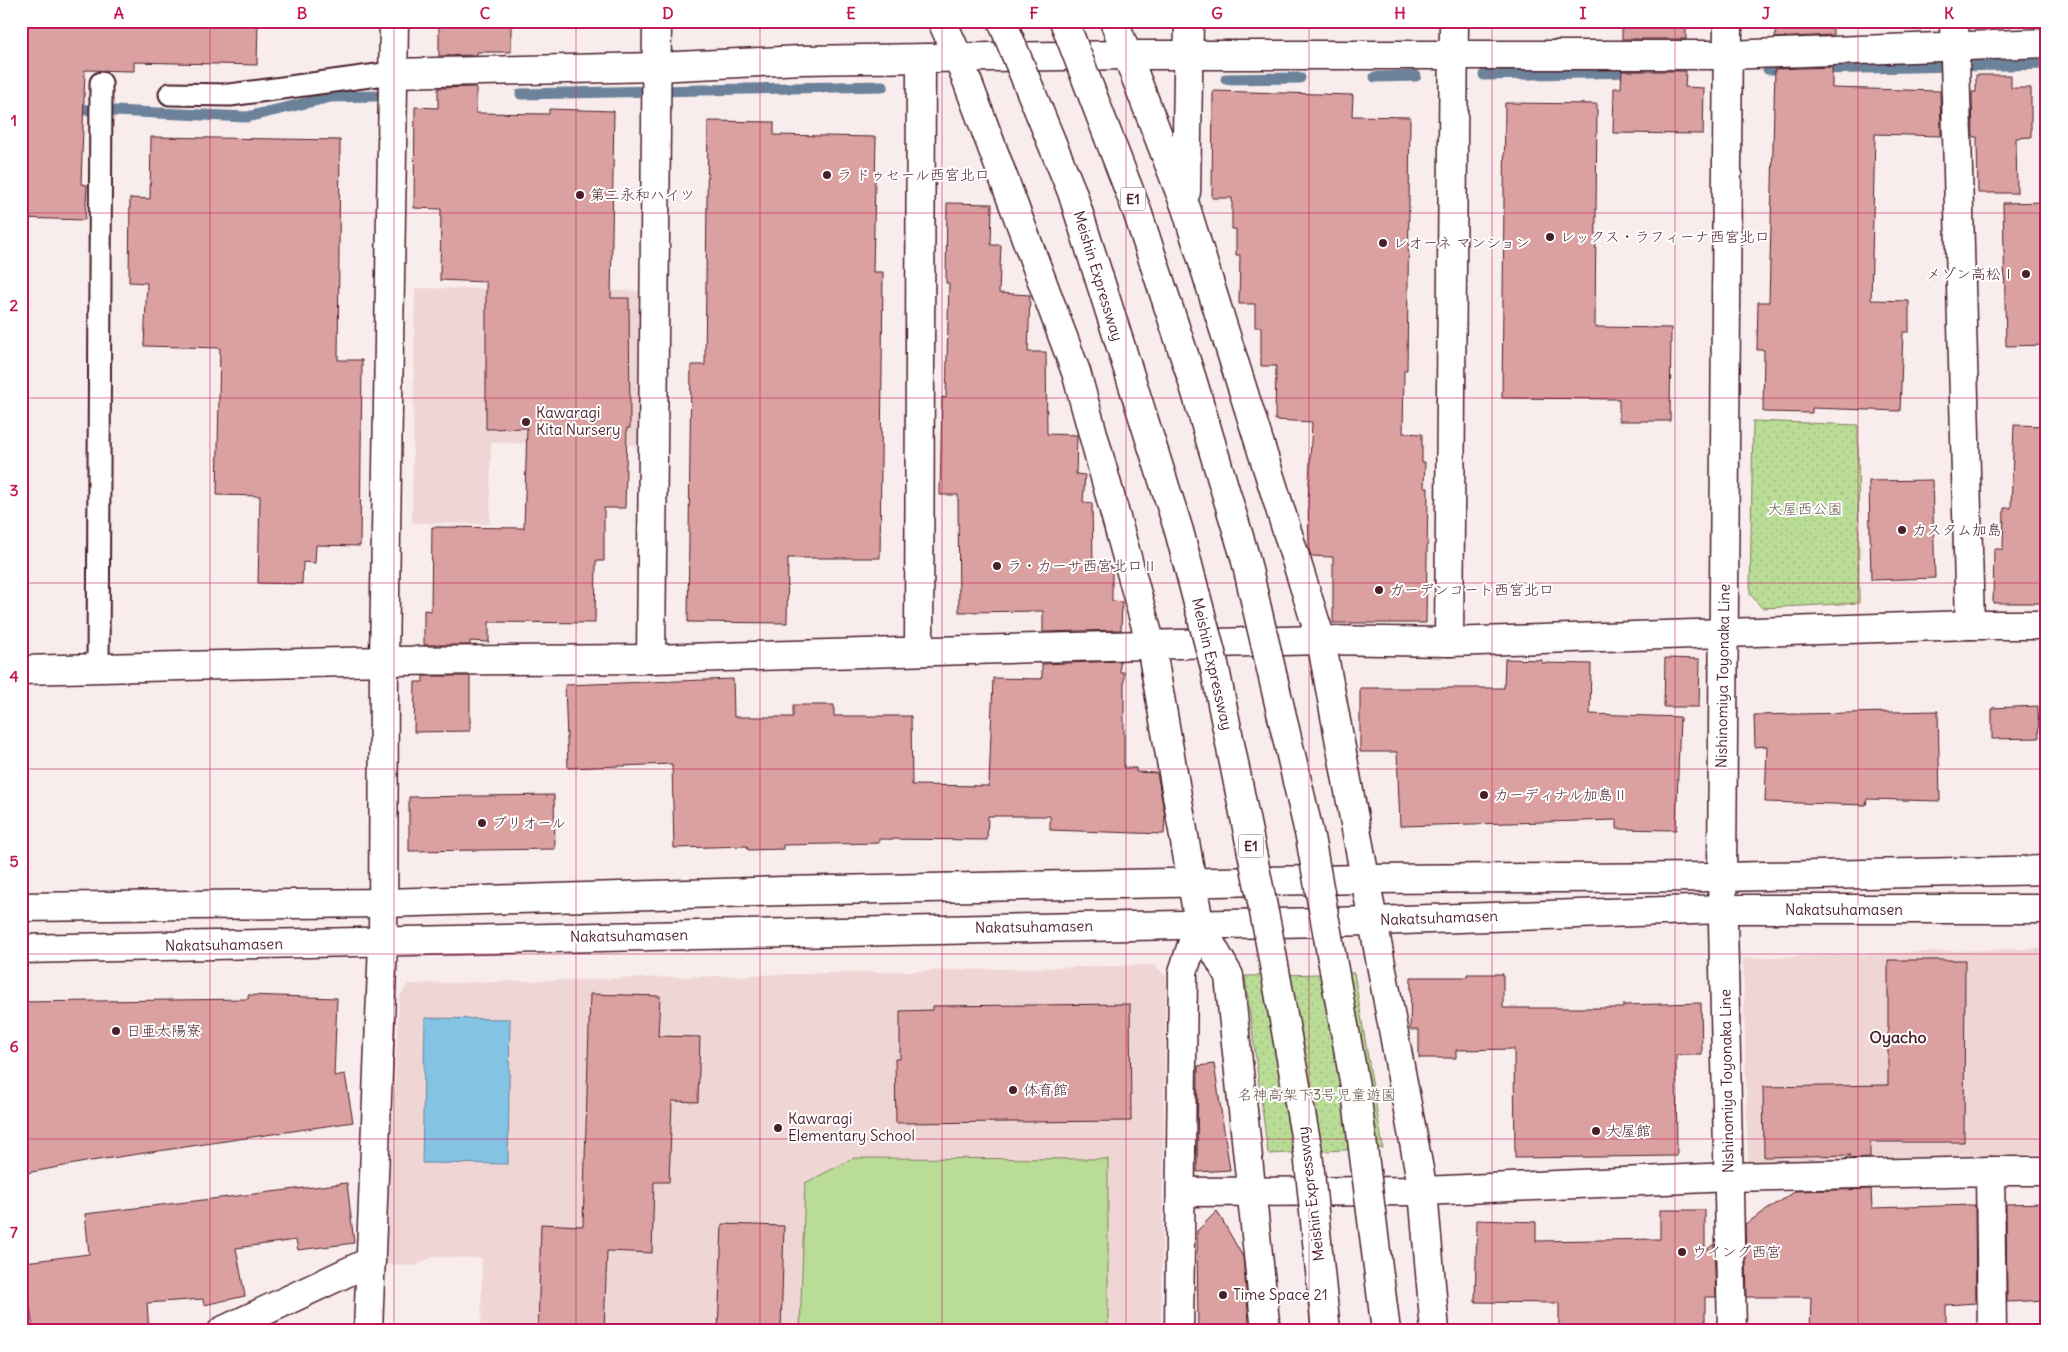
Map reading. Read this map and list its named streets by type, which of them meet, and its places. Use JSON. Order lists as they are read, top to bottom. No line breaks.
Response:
{"streets":{"main road":["E1","Meishin Expressway","Nishinomiya Toyonaka Line","Nakatsuhamasen"]},"crossings":[["Nishinomiya Toyonaka Line","Nakatsuhamasen"]],"districts":["Oyacho"],"parks":["大屋西公園","名神高架下3号児童遊園"],"places":["ラ ドゥセール西宮北口","第二永和ハイツ","レックス・ラフィーナ西宮北口","レオーネ マンション","メゾン高松Ⅰ","Kawaragi Kita Nursery","カスタム加島","ラ・カーサ西宮北口Ⅱ","ガーデンコート西宮北口","カーディナル加島Ⅱ","プリオール","日亜太陽寮","体育館","Kawaragi Elementary School","大屋館","ウイング西宮","Time Space 21"],"grid":{"columns":["A","B","C","D","E","F","G","H","I","J","K"],"rows":["1","2","3","4","5","6","7"]}}
